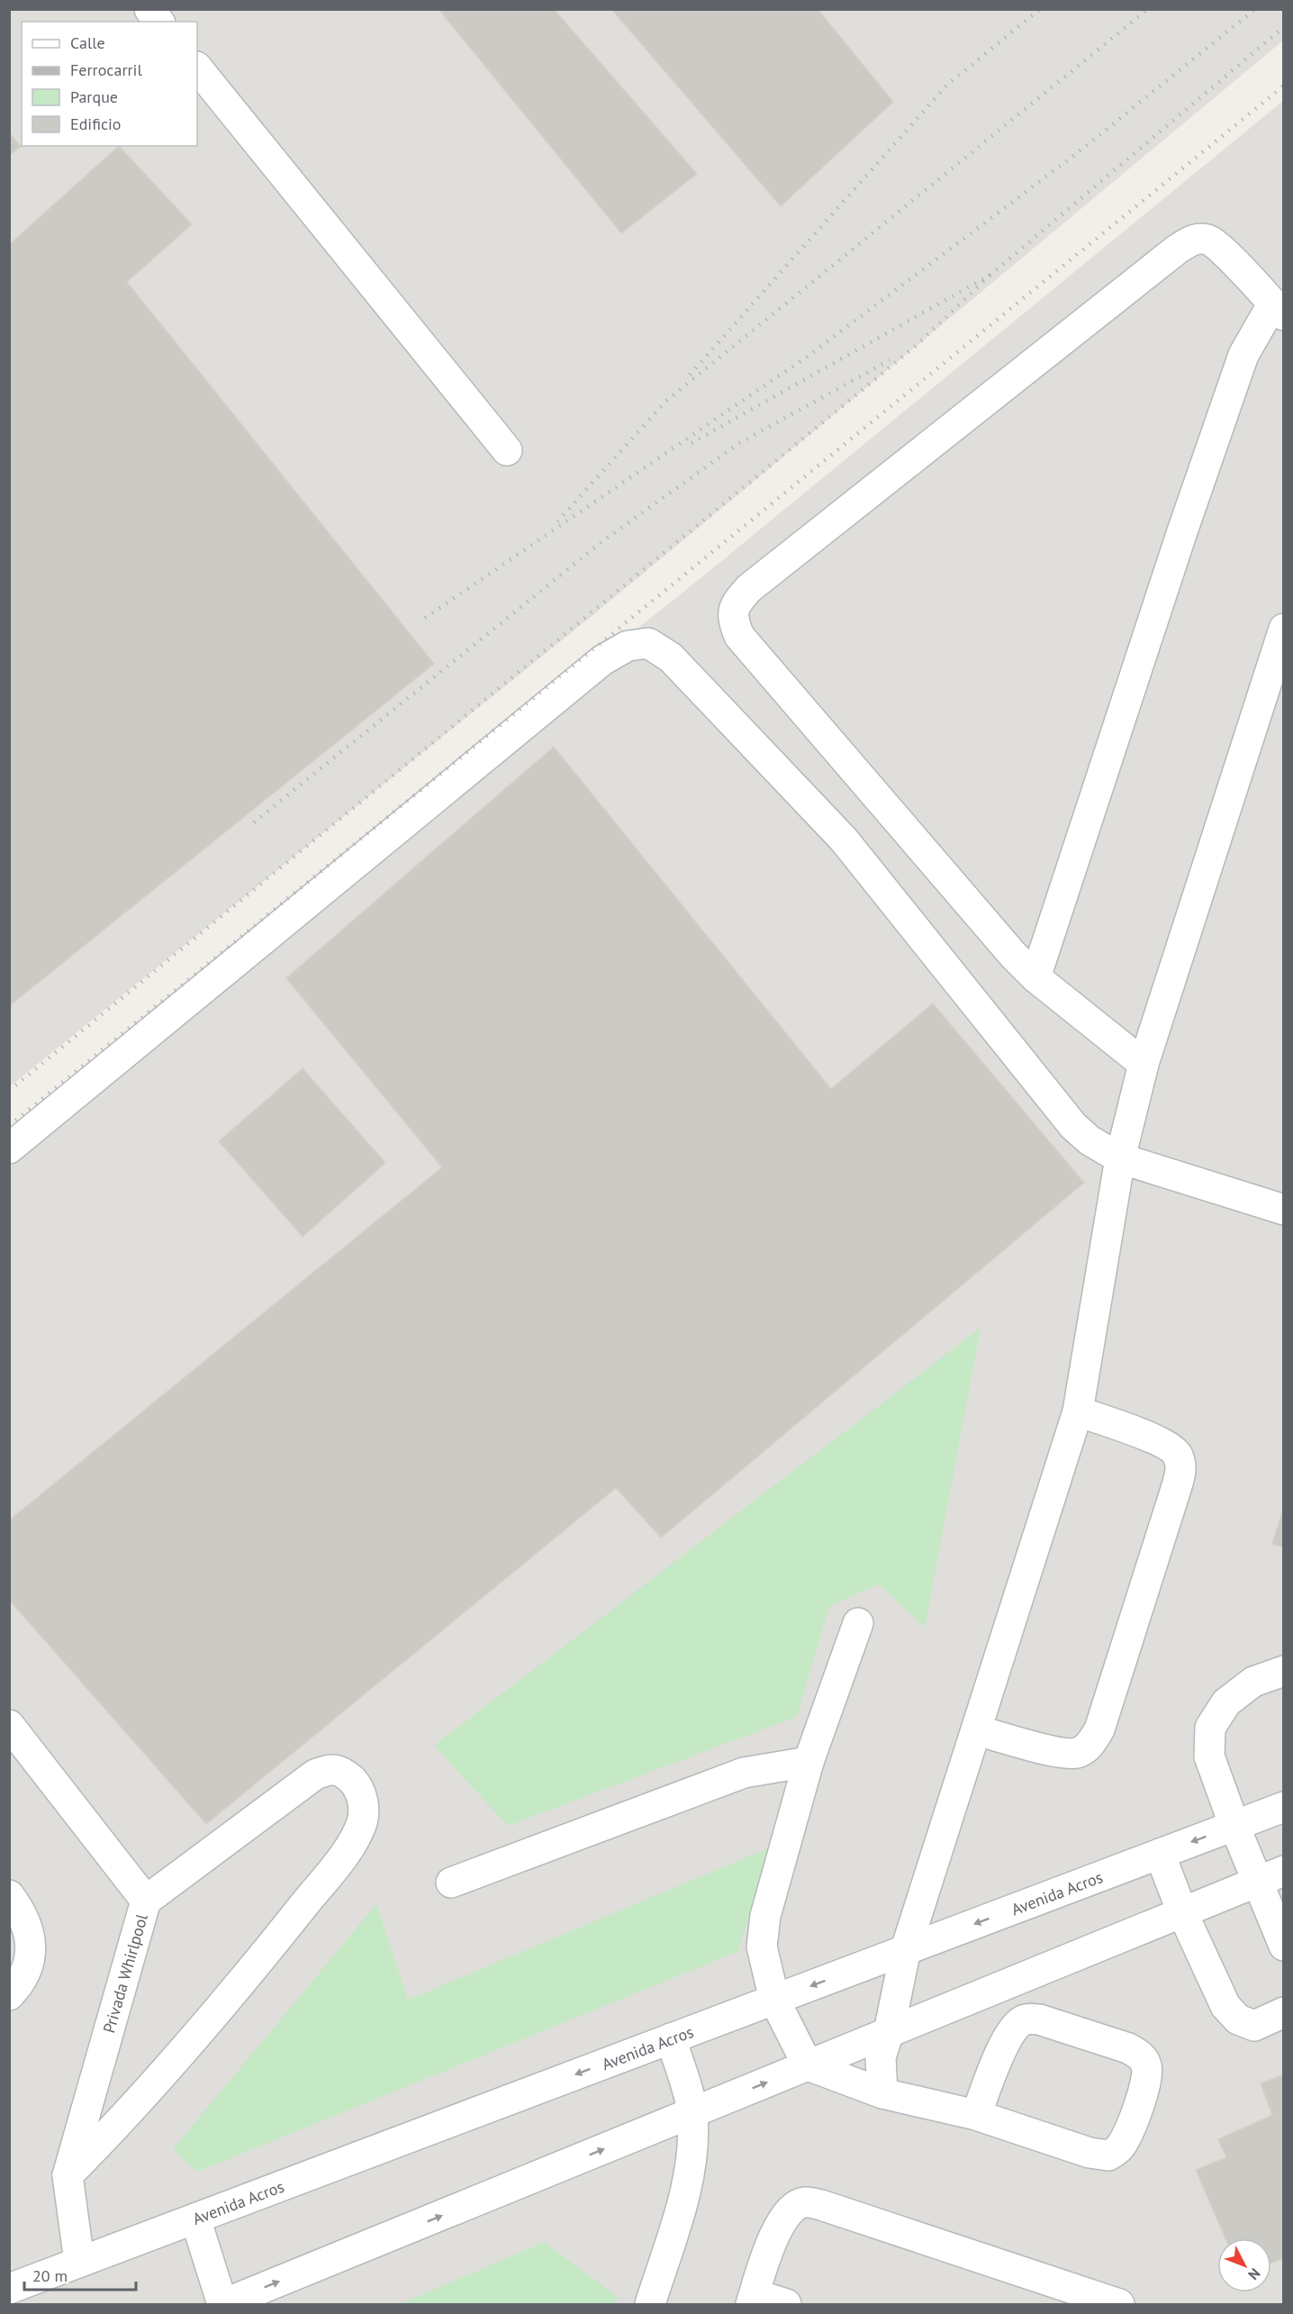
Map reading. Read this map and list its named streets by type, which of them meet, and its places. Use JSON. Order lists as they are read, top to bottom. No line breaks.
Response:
{"streets":{"street":["Avenida Acros","Privada Whirlpool"]},"crossings":[["Avenida Acros","Privada Whirlpool"]],"legend":["Calle","Ferrocarril","Parque","Edificio"],"scale_bar":"20 m","north":"bottom right"}
